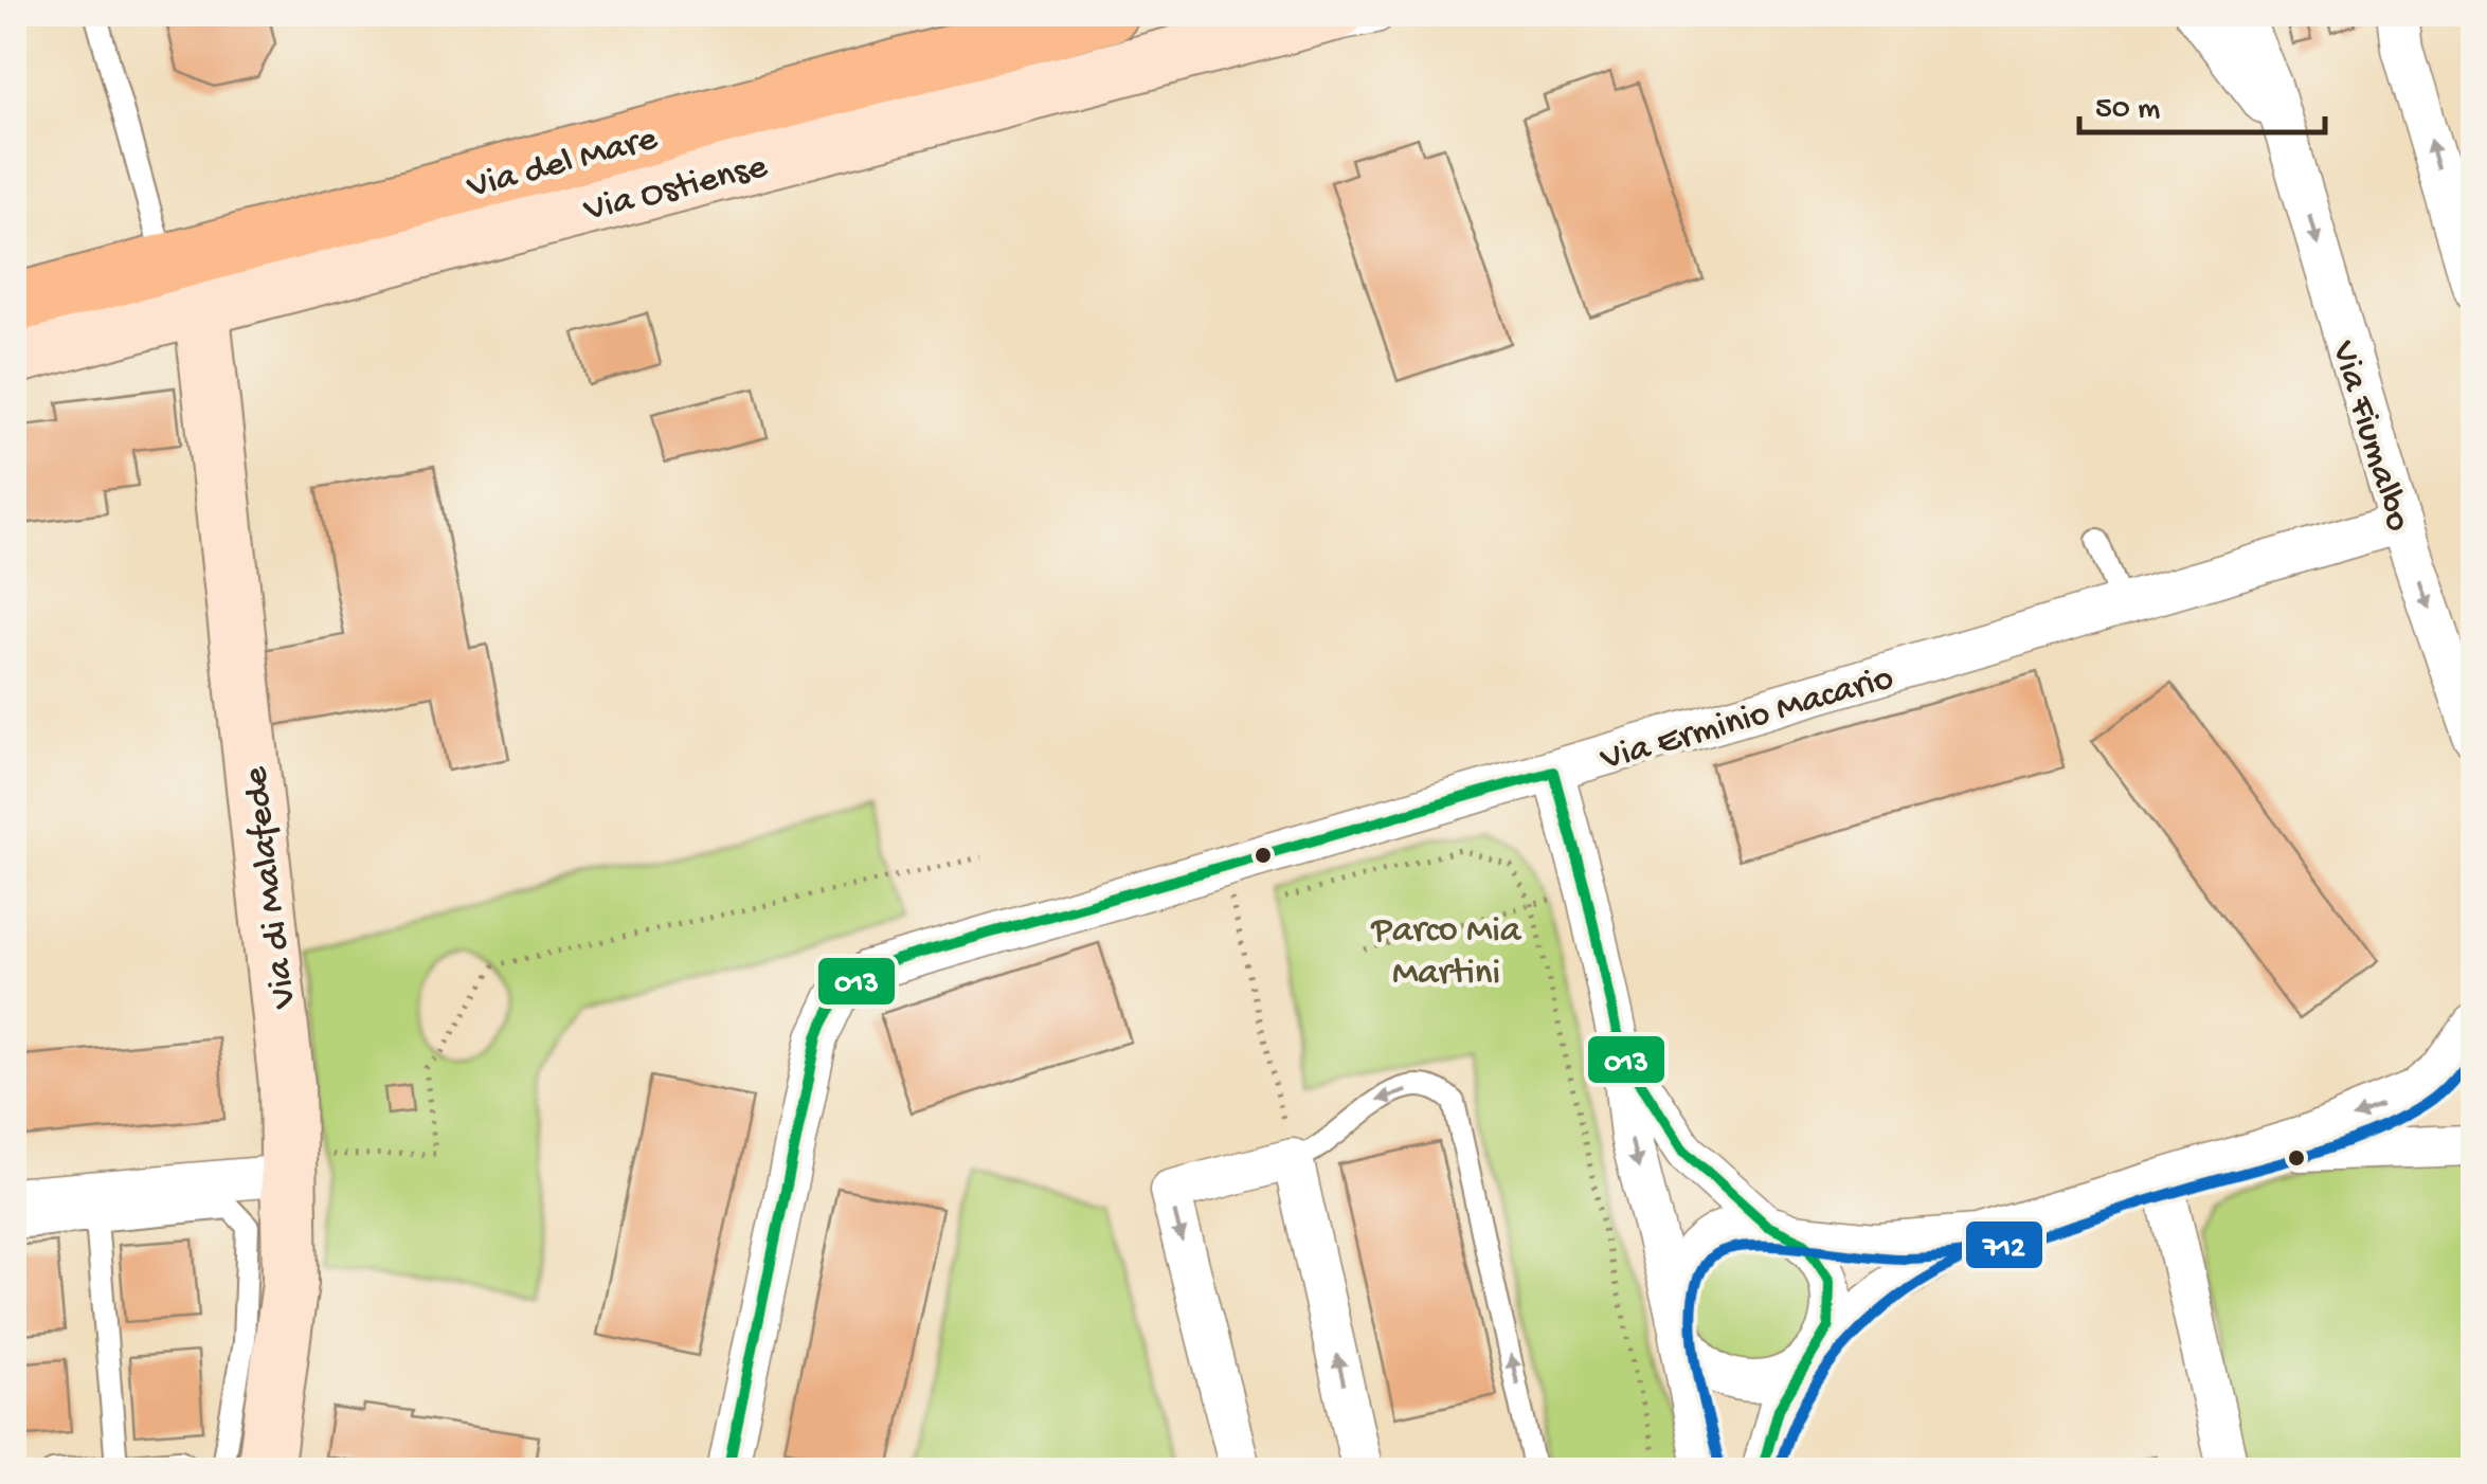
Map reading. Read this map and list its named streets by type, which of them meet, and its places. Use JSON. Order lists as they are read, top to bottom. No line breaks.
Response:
{"streets":{"main road":["Via del Mare","Via Ostiense","Via di Malafede"],"street":["Via Fiumalbo","Via Erminio Macario"]},"crossings":[["Via del Mare","Via Ostiense"],["Via del Mare","Via di Malafede"],["Via Ostiense","Via di Malafede"],["Via Fiumalbo","Via Erminio Macario"]],"parks":["Parco Mia Martini"],"lines":["transit line 013","transit line 712"],"scale_bar":"50 m"}
